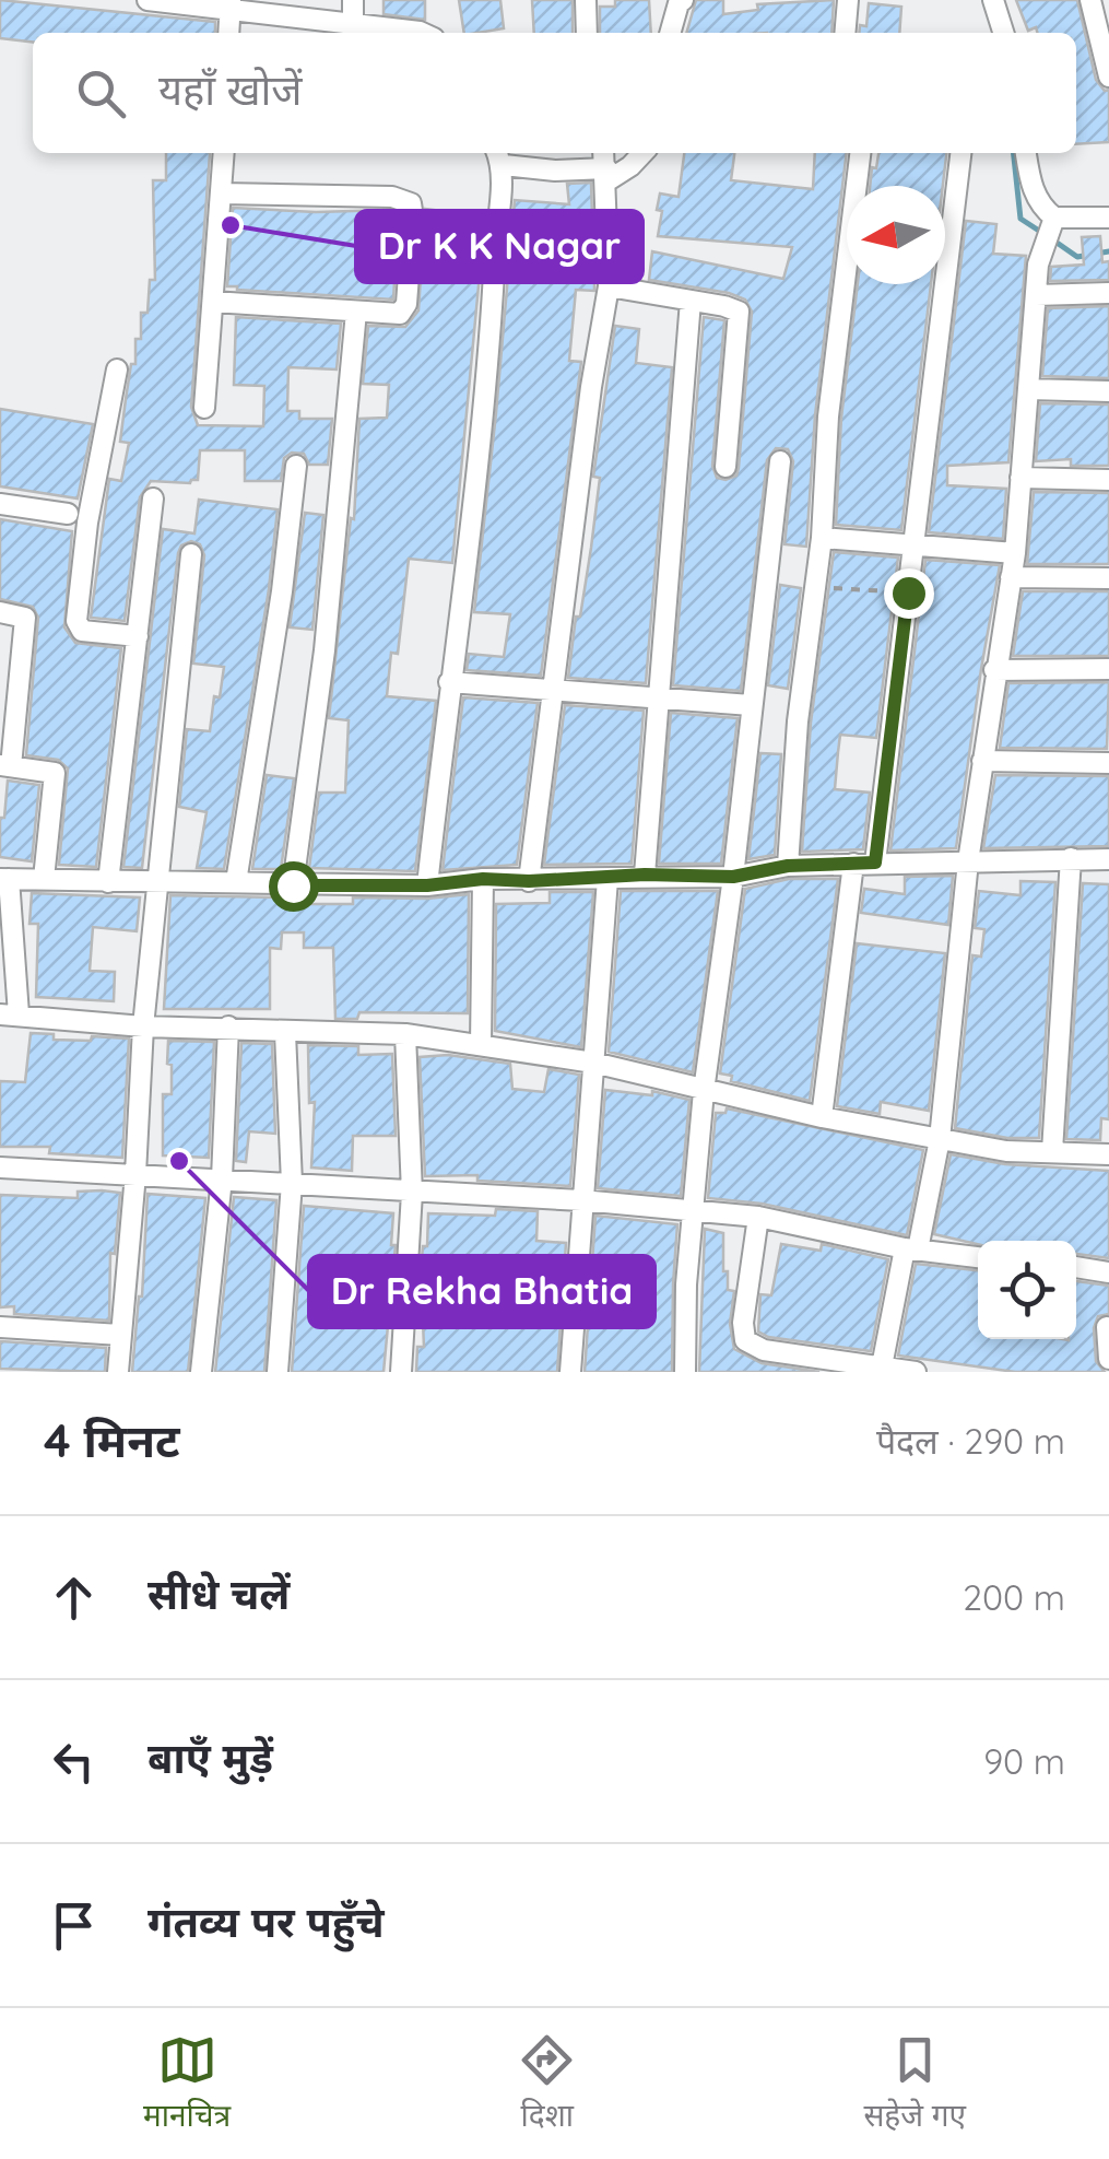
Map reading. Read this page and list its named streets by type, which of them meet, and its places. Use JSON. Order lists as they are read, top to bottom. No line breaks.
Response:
{"places":["Dr K K Nagar","Dr Rekha Bhatia"],"north":"left","page":{"search":"यहाँ खोजें","heading":["4 मिनट","पैदल · 290 m"],"list":[["सीधे चलें","200 m"],["बाएँ मुड़ें","90 m"],"गंतव्य पर पहुँचे"],"nav":["मानचित्र","दिशा","सहेजे गए"]}}
